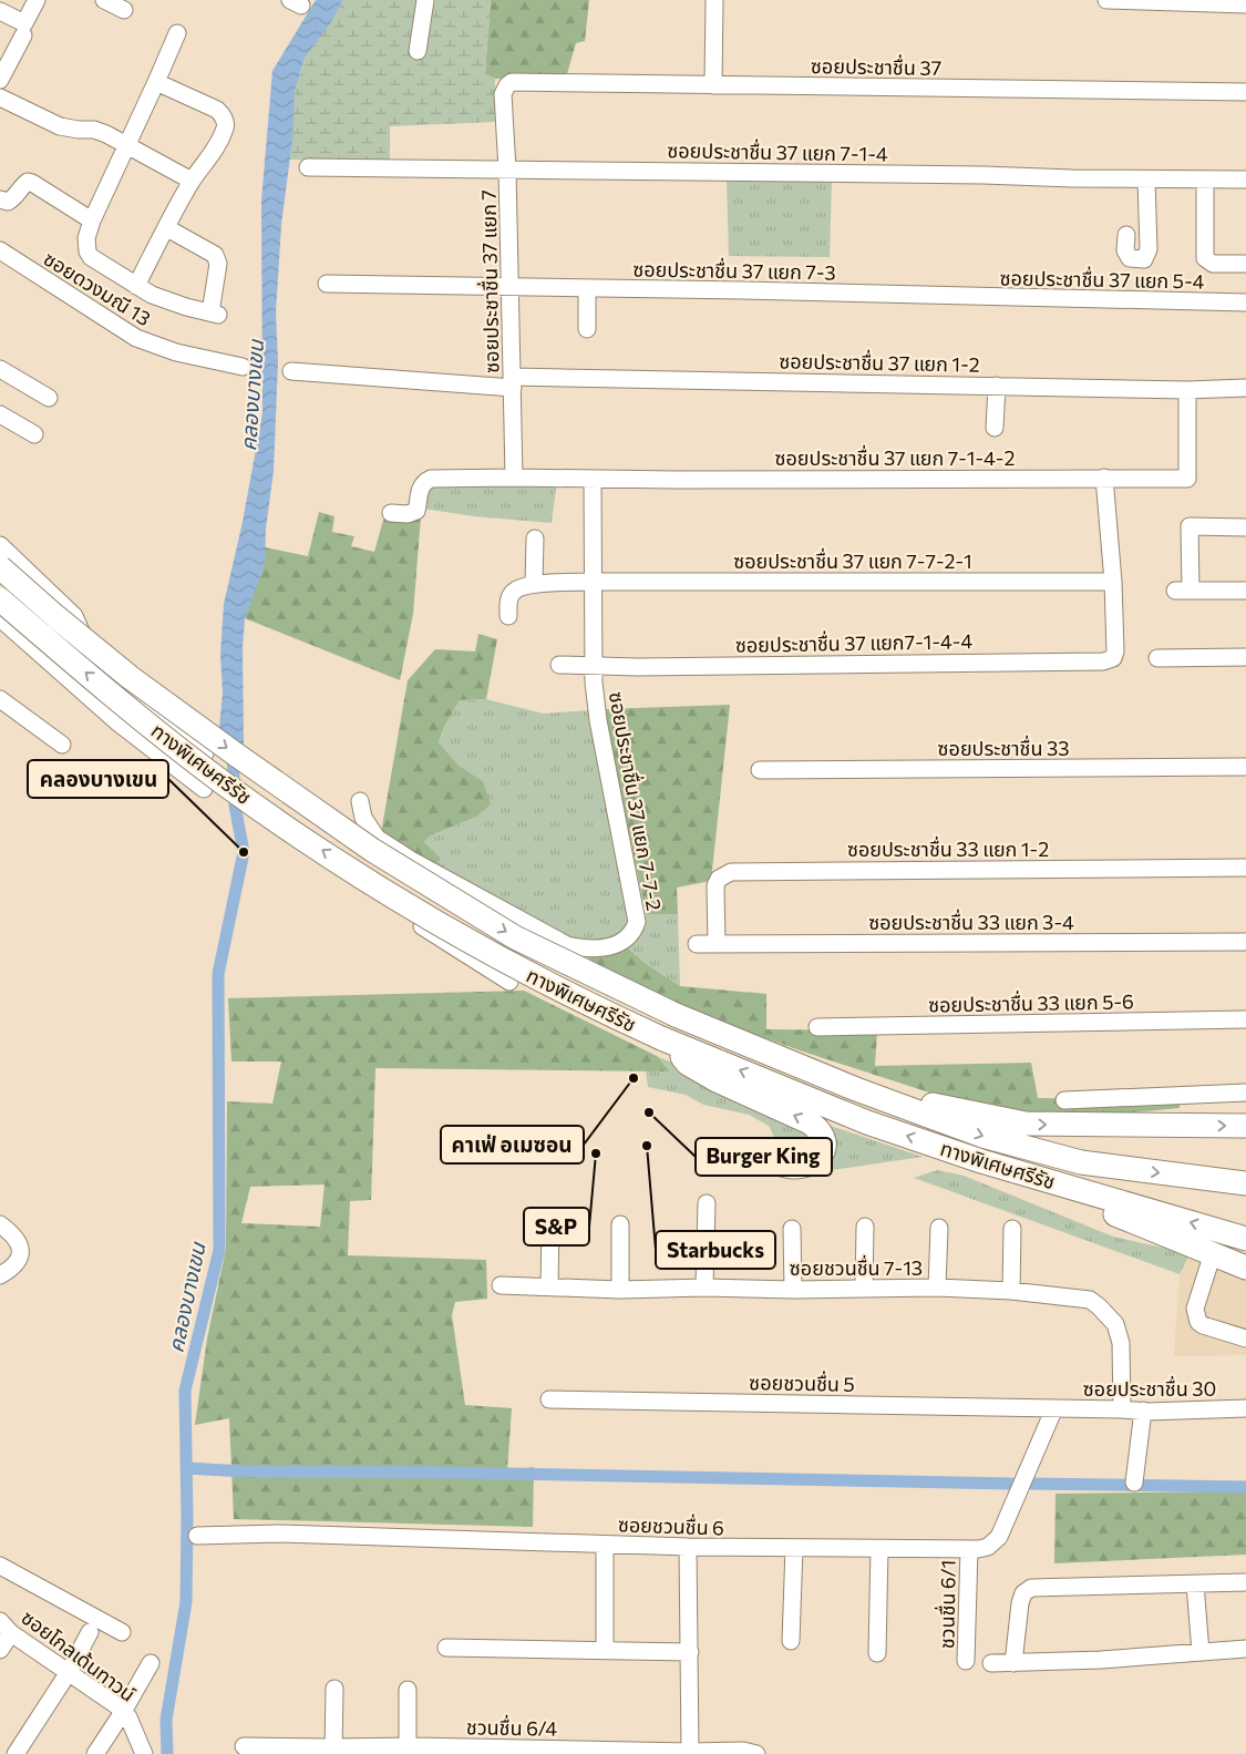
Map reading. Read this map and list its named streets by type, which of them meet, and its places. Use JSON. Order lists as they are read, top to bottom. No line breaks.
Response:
{"streets":{"highway":["ทางพิเศษศรีรัช"],"street":["ซอยประชาชื่น 37","ซอยประชาชื่น 37 แยก 7-1-4","ซอยประชาชื่น 37 แยก 7-3","ซอยประชาชื่น 37 แยก 5-4","ซอยประชาชื่น 37 แยก 7","ซอยดวงมณี 13","ซอยประชาชื่น 37 แยก 1-2","ซอยประชาชื่น 37 แยก 7-1-4-2","ซอยประชาชื่น 37 แยก 7-7-2-1","ซอยประชาชื่น 37 แยก7-1-4-4","ซอยประชาชื่น 33","ซอยประชาชื่น 37 แยก 7-7-2","ซอยประชาชื่น 33 แยก 1-2","ซอยประชาชื่น 33 แยก 3-4","ซอยประชาชื่น 33 แยก 5-6","ซอยชวนชื่น 7-13","ซอยชวนชื่น 5","ซอยประชาชื่น 30","ซอยชวนชื่น 6","ชวนชื่น 6/1","ซอยโกลเด้นทาวน์","ชวนชื่น 6/4"]},"crossings":[["ซอยประชาชื่น 37","ซอยประชาชื่น 37 แยก 7"],["ซอยประชาชื่น 37 แยก 7-1-4","ซอยประชาชื่น 37 แยก 7"],["ซอยประชาชื่น 37 แยก 7-3","ซอยประชาชื่น 37 แยก 5-4"],["ซอยประชาชื่น 37 แยก 7-3","ซอยประชาชื่น 37 แยก 7"],["ซอยประชาชื่น 37 แยก 7","ซอยประชาชื่น 37 แยก 1-2"],["ซอยประชาชื่น 37 แยก 7","ซอยประชาชื่น 37 แยก 7-1-4-2"],["ซอยประชาชื่น 37 แยก 1-2","ซอยประชาชื่น 37 แยก 7-1-4-2"],["ซอยประชาชื่น 37 แยก 7-1-4-2","ซอยประชาชื่น 37 แยก 7-7-2"],["ซอยประชาชื่น 37 แยก 7-7-2-1","ซอยประชาชื่น 37 แยก7-1-4-4"],["ซอยประชาชื่น 37 แยก 7-7-2-1","ซอยประชาชื่น 37 แยก 7-7-2"],["ซอยประชาชื่น 37 แยก7-1-4-4","ซอยประชาชื่น 37 แยก 7-7-2"],["ซอยประชาชื่น 33 แยก 1-2","ซอยประชาชื่น 33 แยก 3-4"],["ซอยชวนชื่น 7-13","ซอยประชาชื่น 30"],["ซอยชวนชื่น 5","ซอยประชาชื่น 30"],["ซอยชวนชื่น 5","ซอยชวนชื่น 6"],["ซอยประชาชื่น 30","ซอยชวนชื่น 6"],["ซอยชวนชื่น 6","ชวนชื่น 6/1"]],"water":["คลองบางเขน"],"places":["คลองบางเขน","คาเฟ่ อเมซอน","Burger King","Starbucks","S&P"]}
